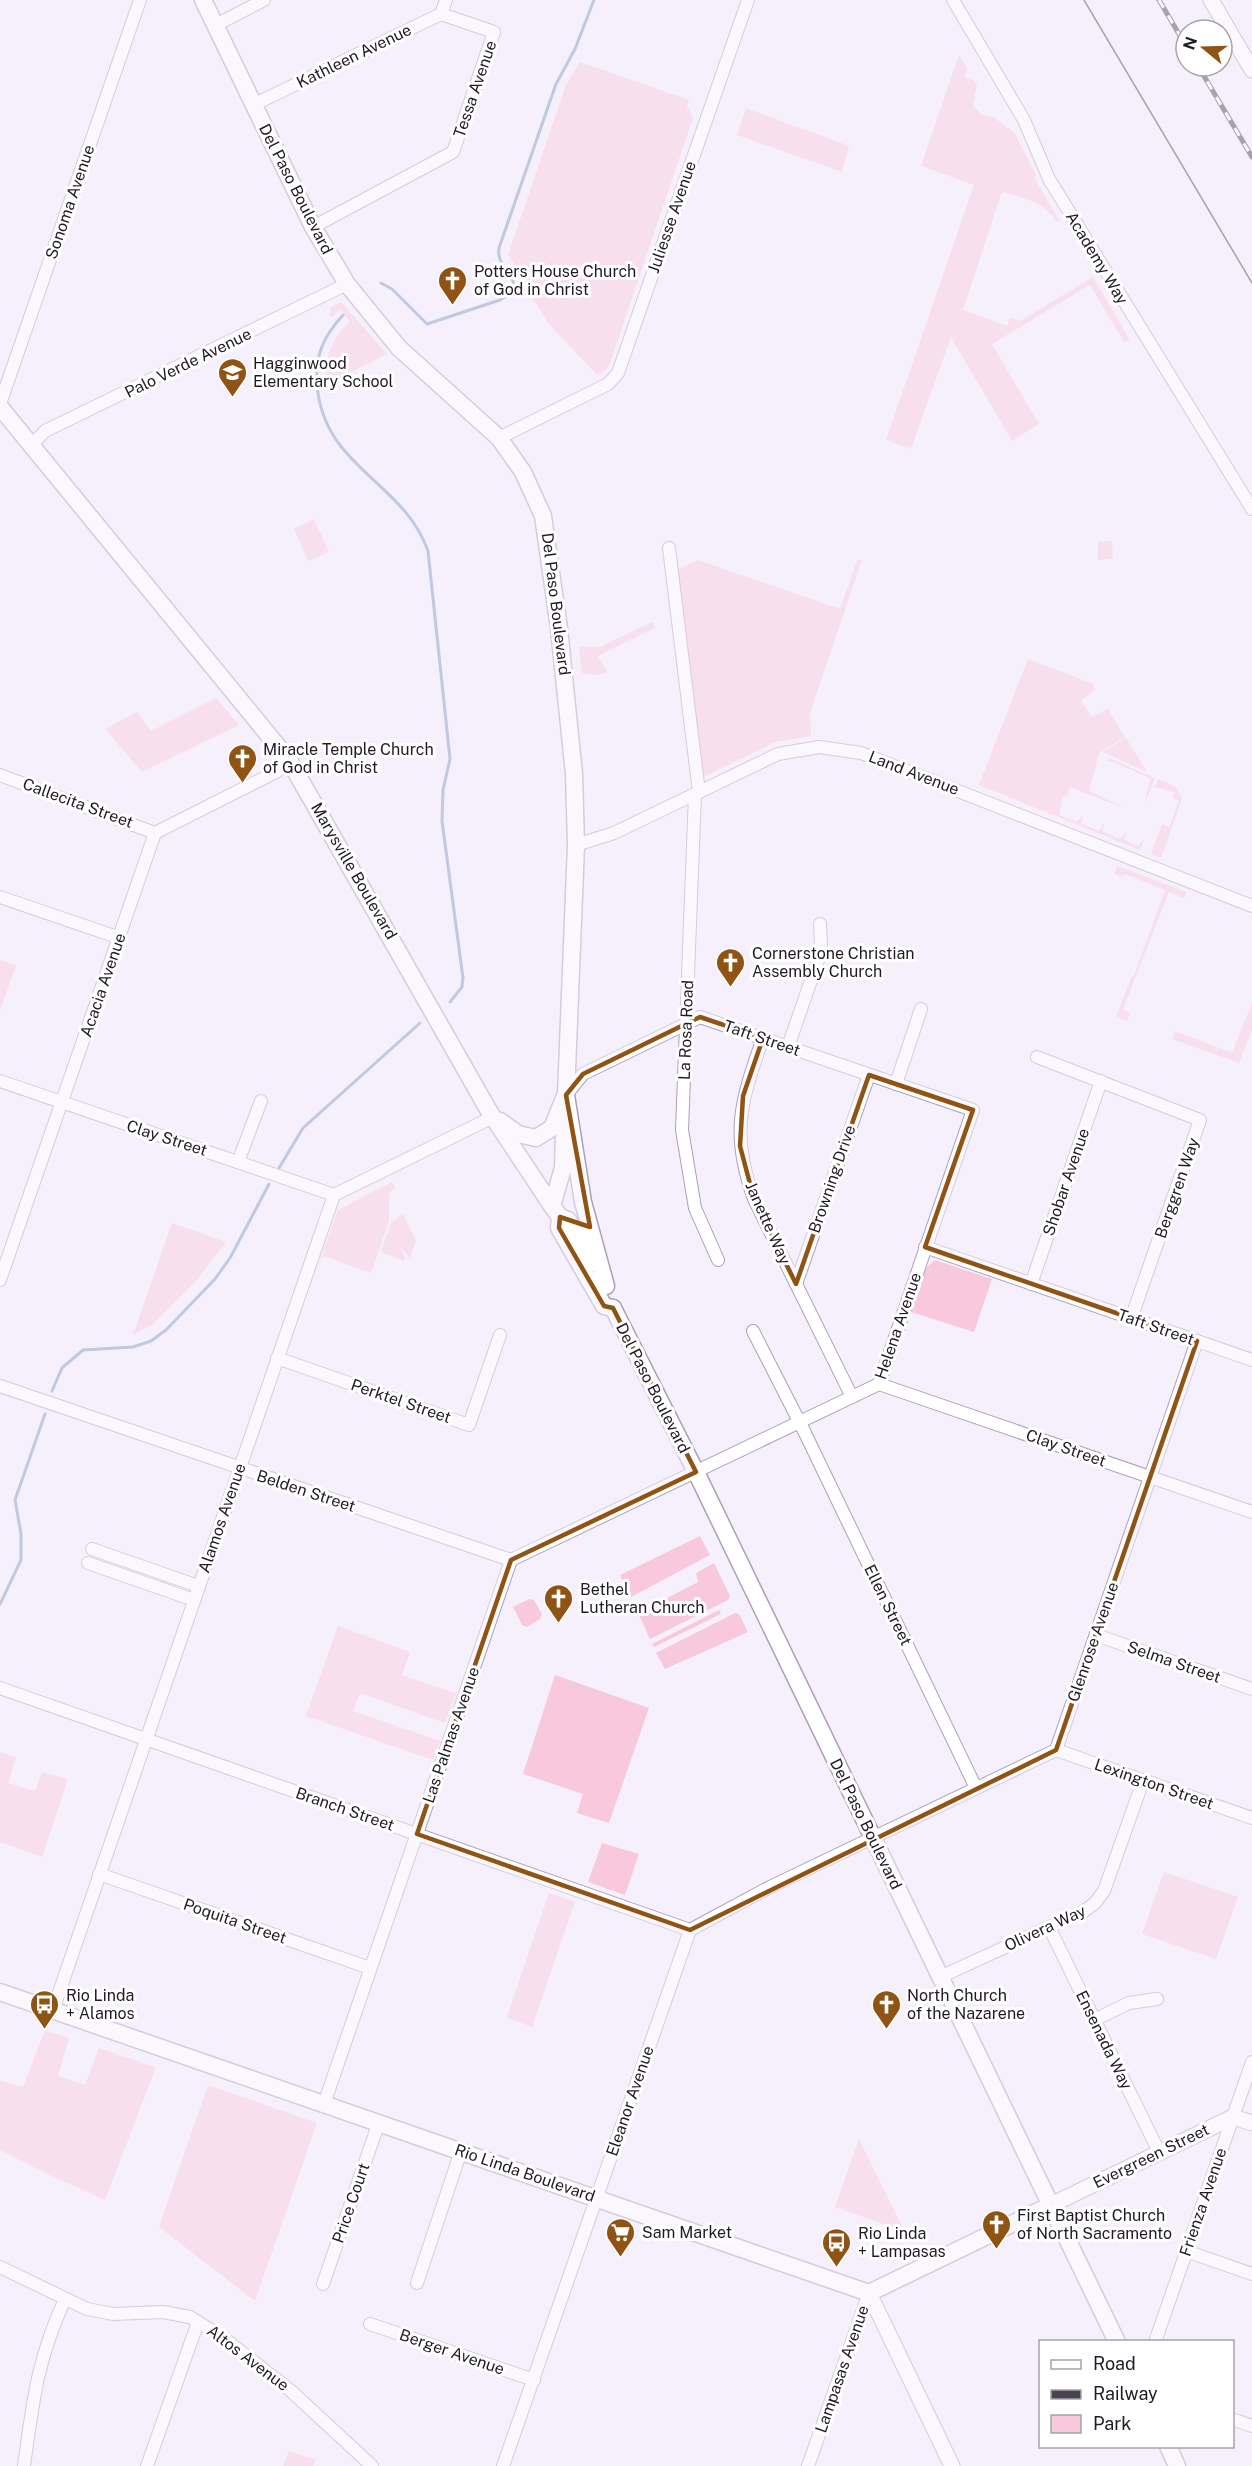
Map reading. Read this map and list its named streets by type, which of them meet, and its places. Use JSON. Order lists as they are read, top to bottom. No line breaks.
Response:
{"streets":{"main road":["Del Paso Boulevard","Marysville Boulevard","Rio Linda Boulevard","Lampasas Avenue"],"street":["Kathleen Avenue","Tessa Avenue","Sonoma Avenue","Juliesse Avenue","Academy Way","Palo Verde Avenue","Land Avenue","Callecita Street","Acacia Avenue","La Rosa Road","Taft Street","Clay Street","Browning Drive","Shobar Avenue","Berggren Way","Janette Way","Helena Avenue","Perktel Street","Belden Street","Alamos Avenue","Ellen Street","Glenrose Avenue","Selma Street","Las Palmas Avenue","Lexington Street","Branch Street","Poquita Street","Olivera Way","Ensenada Way","Eleanor Avenue","Evergreen Street","Frienza Avenue","Price Court","Berger Avenue","Altos Avenue"]},"crossings":[["Kathleen Avenue","Tessa Avenue"],["Kathleen Avenue","Del Paso Boulevard"],["Tessa Avenue","Del Paso Boulevard"],["Del Paso Boulevard","Juliesse Avenue"],["Del Paso Boulevard","Palo Verde Avenue"],["Del Paso Boulevard","Land Avenue"],["Del Paso Boulevard","Marysville Boulevard"],["Del Paso Boulevard","Taft Street"],["Del Paso Boulevard","Helena Avenue"],["Del Paso Boulevard","Olivera Way"],["Del Paso Boulevard","Evergreen Street"],["Del Paso Boulevard","Lampasas Avenue"],["Sonoma Avenue","Marysville Boulevard"],["Palo Verde Avenue","Marysville Boulevard"],["Land Avenue","La Rosa Road"],["Callecita Street","Acacia Avenue"],["Acacia Avenue","Clay Street"],["La Rosa Road","Taft Street"],["Taft Street","Browning Drive"],["Taft Street","Shobar Avenue"],["Taft Street","Berggren Way"],["Taft Street","Janette Way"],["Taft Street","Helena Avenue"],["Taft Street","Glenrose Avenue"],["Clay Street","Helena Avenue"],["Clay Street","Alamos Avenue"],["Clay Street","Glenrose Avenue"],["Browning Drive","Janette Way"],["Shobar Avenue","Berggren Way"],["Janette Way","Helena Avenue"],["Helena Avenue","Ellen Street"],["Perktel Street","Alamos Avenue"],["Belden Street","Alamos Avenue"],["Belden Street","Las Palmas Avenue"],["Alamos Avenue","Branch Street"],["Alamos Avenue","Poquita Street"],["Alamos Avenue","Rio Linda Boulevard"],["Glenrose Avenue","Selma Street"],["Glenrose Avenue","Lexington Street"],["Las Palmas Avenue","Branch Street"],["Las Palmas Avenue","Poquita Street"],["Las Palmas Avenue","Rio Linda Boulevard"],["Lexington Street","Olivera Way"],["Branch Street","Eleanor Avenue"],["Olivera Way","Ensenada Way"],["Ensenada Way","Evergreen Street"],["Eleanor Avenue","Rio Linda Boulevard"],["Eleanor Avenue","Berger Avenue"],["Evergreen Street","Frienza Avenue"],["Evergreen Street","Lampasas Avenue"],["Rio Linda Boulevard","Price Court"],["Rio Linda Boulevard","Lampasas Avenue"]],"places":{"church":["Potters House Church of God in Christ","Miracle Temple Church of God in Christ","Cornerstone Christian Assembly Church","Bethel Lutheran Church","North Church of the Nazarene","First Baptist Church of North Sacramento"],"school or university":["Hagginwood Elementary School"],"bus stop":["Rio Linda + Alamos","Rio Linda + Lampasas"],"supermarket":["Sam Market"]},"legend":["Road","Railway","Park"],"north":"left"}
